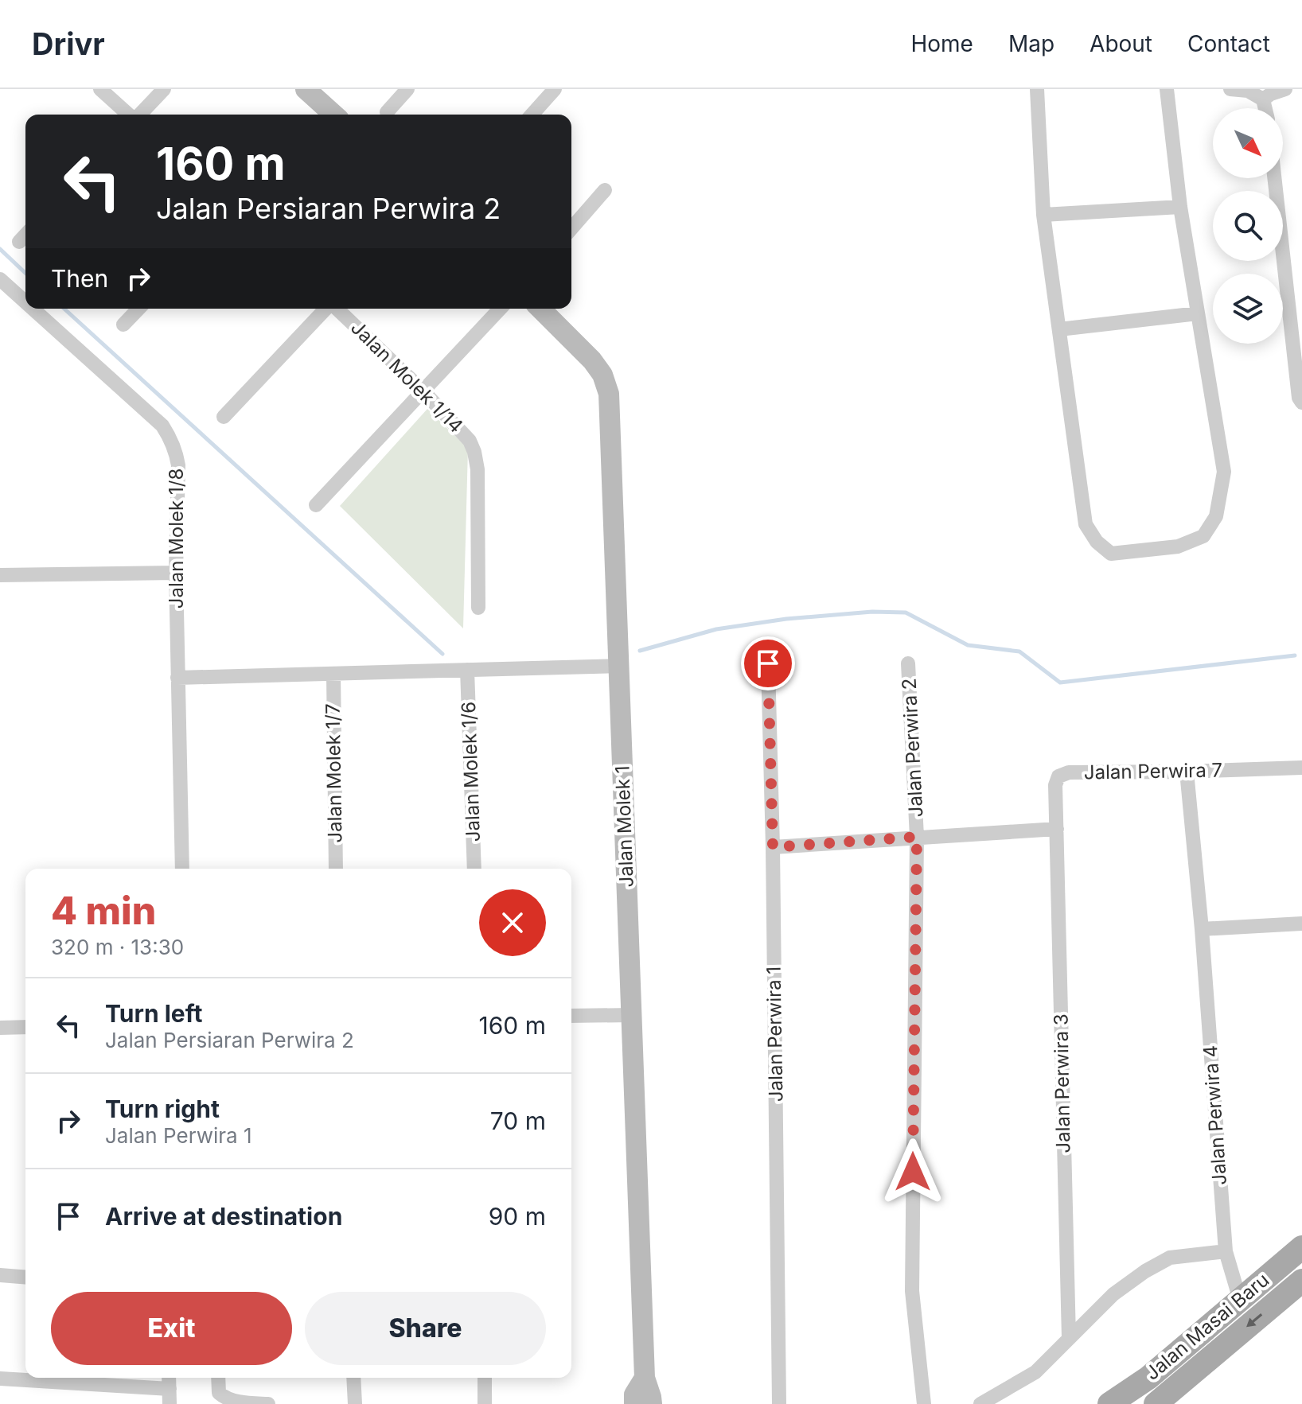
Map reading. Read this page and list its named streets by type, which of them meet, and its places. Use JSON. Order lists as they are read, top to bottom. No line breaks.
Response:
{"streets":{"main road":["Jalan Masai Baru"],"street":["Jalan Molek 1/14","Jalan Molek 1/8","Jalan Perwira 2","Jalan Molek 1/6","Jalan Perwira 7","Jalan Molek 1/7","Jalan Molek 1","Jalan Perwira 1","Jalan Perwira 3","Jalan Perwira 4"]},"crossings":[["Jalan Perwira 7","Jalan Perwira 3"],["Jalan Perwira 4","Jalan Masai Baru"]],"north":"bottom right","page":{"header":"Drivr","nav":["Home","Map","About","Contact"],"turn":["160 m","Jalan Persiaran Perwira 2"],"then":"Then","heading":["4 min","320 m · 13:30"],"list":[{"name":"Turn left","note":"Jalan Persiaran Perwira 2","value":"160 m"},{"name":"Turn right","note":"Jalan Perwira 1","value":"70 m"},{"name":"Arrive at destination","value":"90 m"}],"buttons":["Exit","Share"]}}
